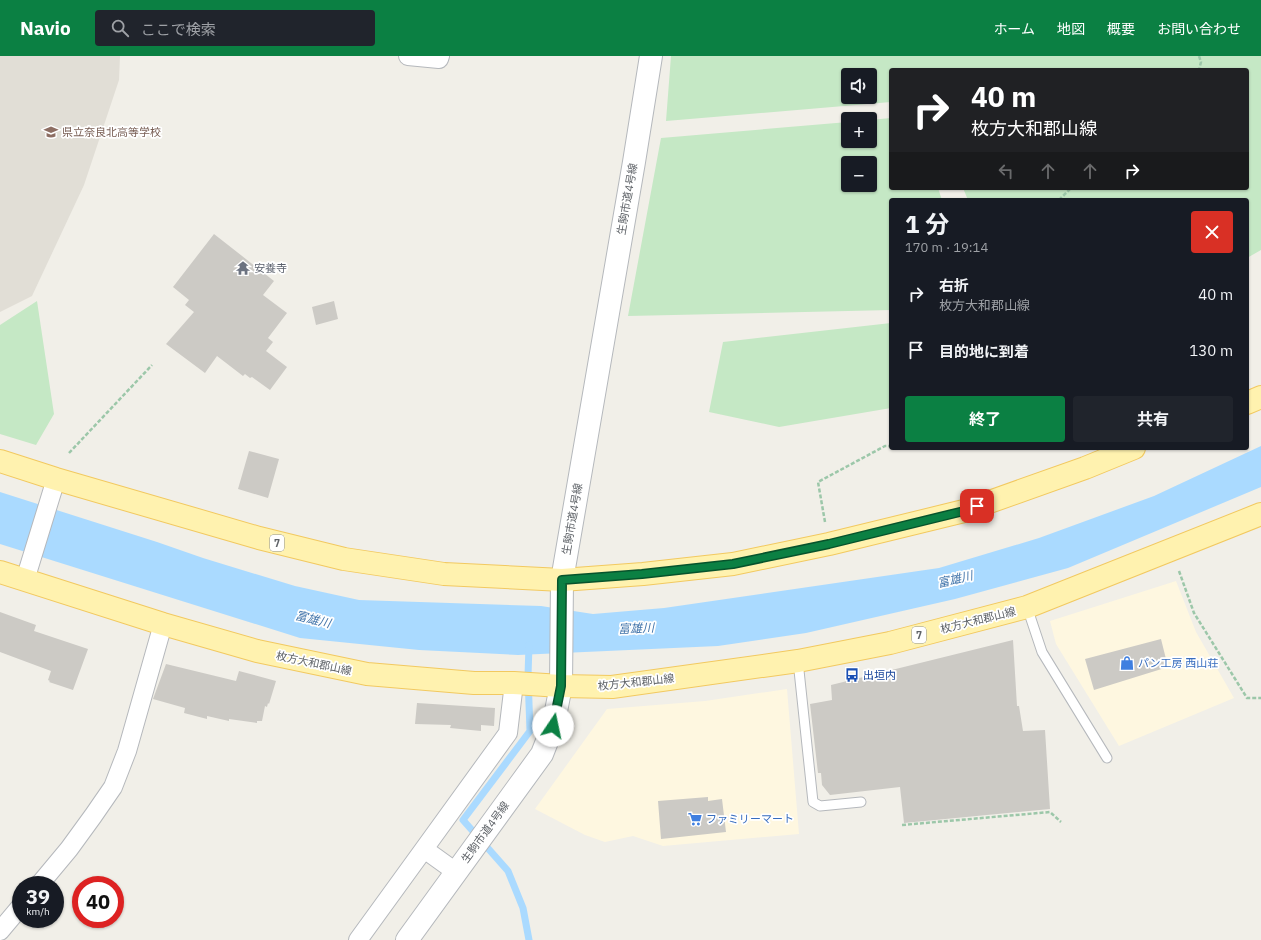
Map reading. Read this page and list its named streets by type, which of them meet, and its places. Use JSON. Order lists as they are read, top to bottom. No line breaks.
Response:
{"streets":{"main road":["7","枚方大和郡山線"],"street":["生駒市道4号線"]},"crossings":[["生駒市道4号線","7"],["生駒市道4号線","枚方大和郡山線"]],"water":["富雄川"],"places":{"school or university":["県立奈良北高等学校"],"temple":["安養寺"],"shop":["パン工房 西山荘"],"bus stop":["出垣内"],"supermarket":["ファミリーマート"]},"page":{"header":"Navio","search":"ここで検索","nav":["ホーム","地図","概要","お問い合わせ"],"map_buttons":["+","−"],"turn":["40 m","枚方大和郡山線"],"heading":["1 分","170 m · 19:14"],"list":[{"name":"右折","note":"枚方大和郡山線","value":"40 m"},{"name":"目的地に到着","value":"130 m"}],"buttons":["終了","共有"],"speed":"39 km/h","limit":"40"}}
